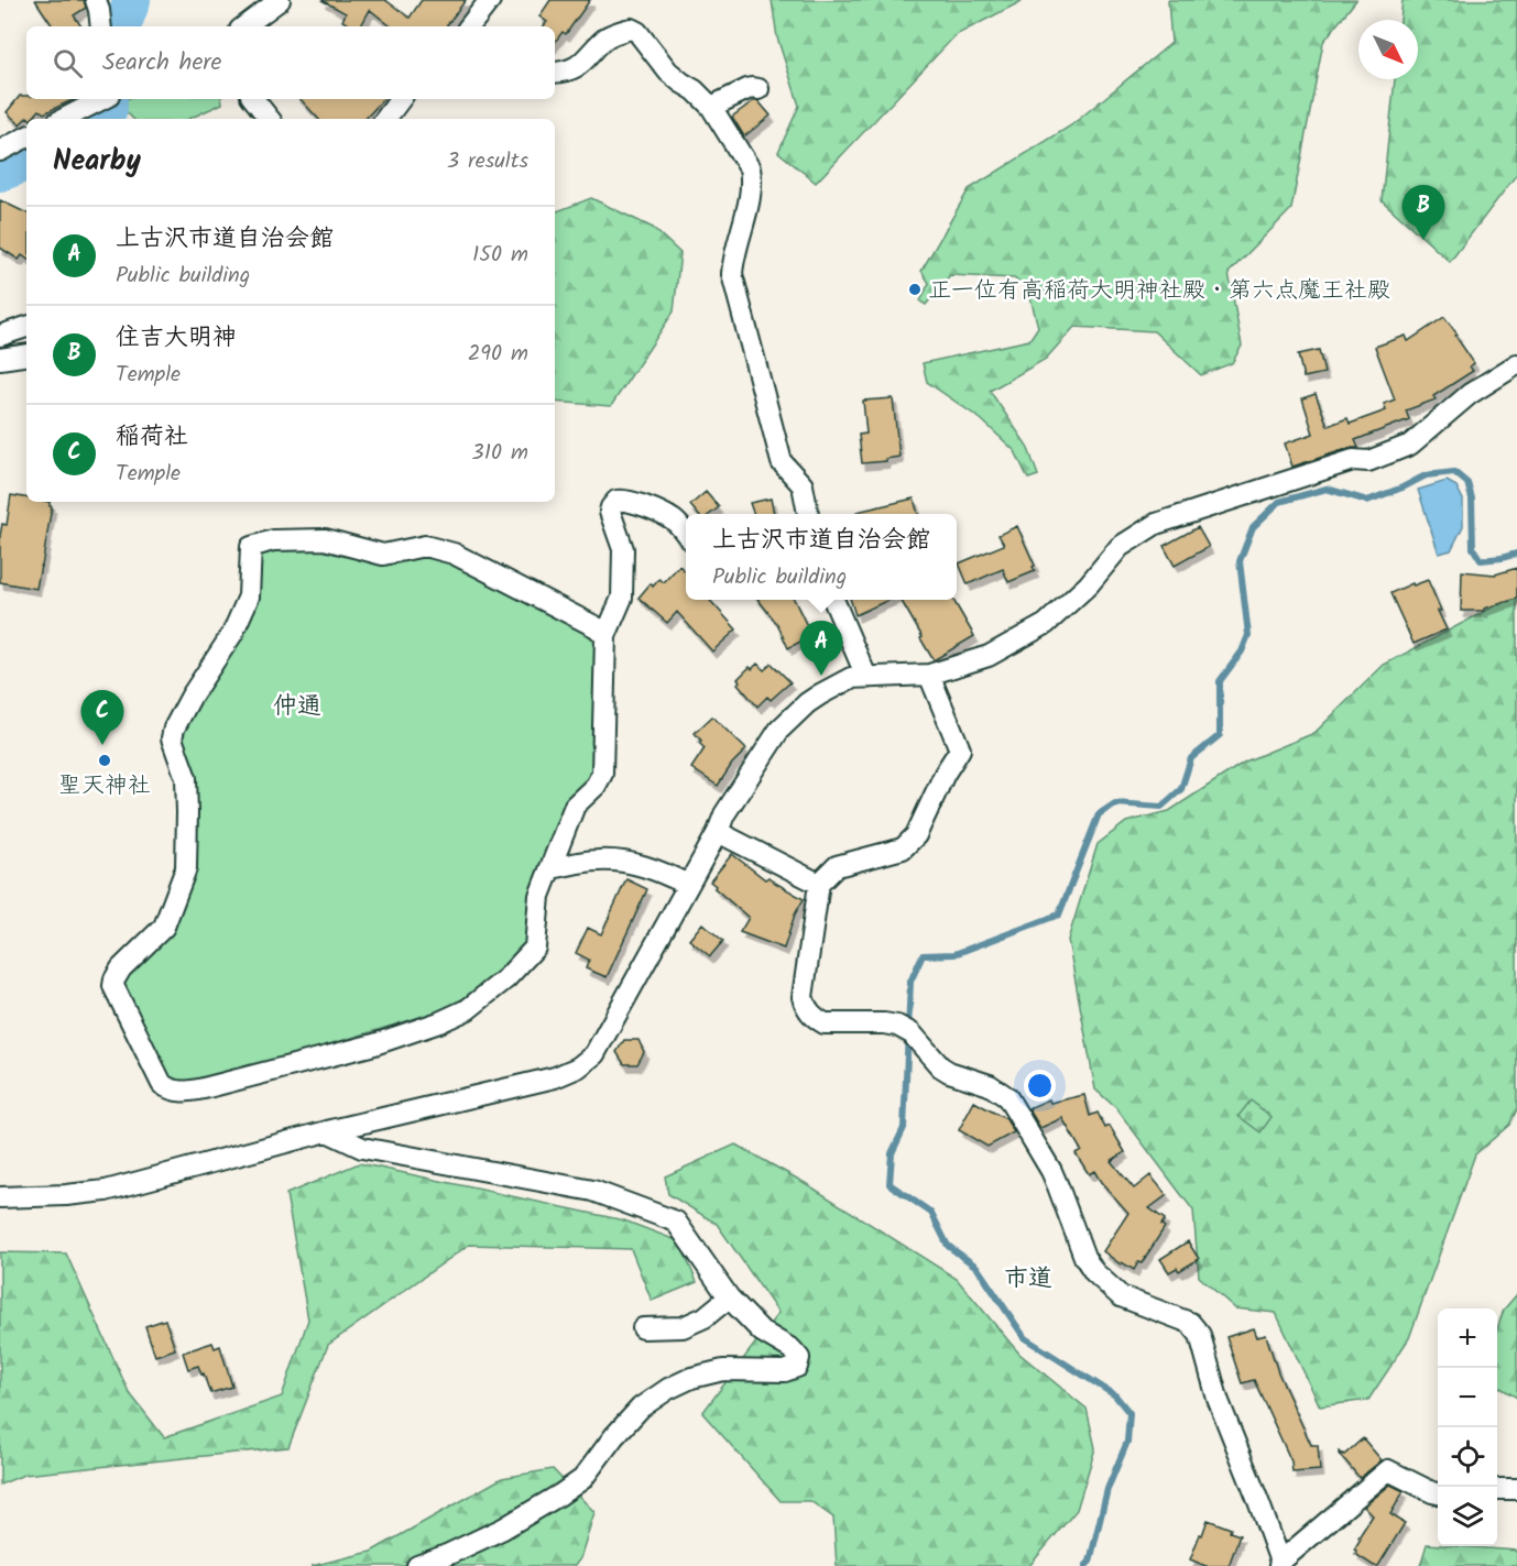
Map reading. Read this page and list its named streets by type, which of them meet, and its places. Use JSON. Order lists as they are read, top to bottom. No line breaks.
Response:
{"districts":["仲通","市道"],"places":["正一位有高稲荷大明神社殿・第六点魔王社殿","聖天神社"],"north":"bottom right","page":{"search":"Search here","heading":["Nearby","3 results"],"pins":["B","A","C"],"list":[{"mark":"A","name":"上古沢市道自治会館","note":"Public building","value":"150 m"},{"mark":"B","name":"住吉大明神","note":"Temple","value":"290 m"},{"mark":"C","name":"稲荷社","note":"Temple","value":"310 m"}],"popup":["上古沢市道自治会館","Public building"],"map_buttons":["+","−"]}}
